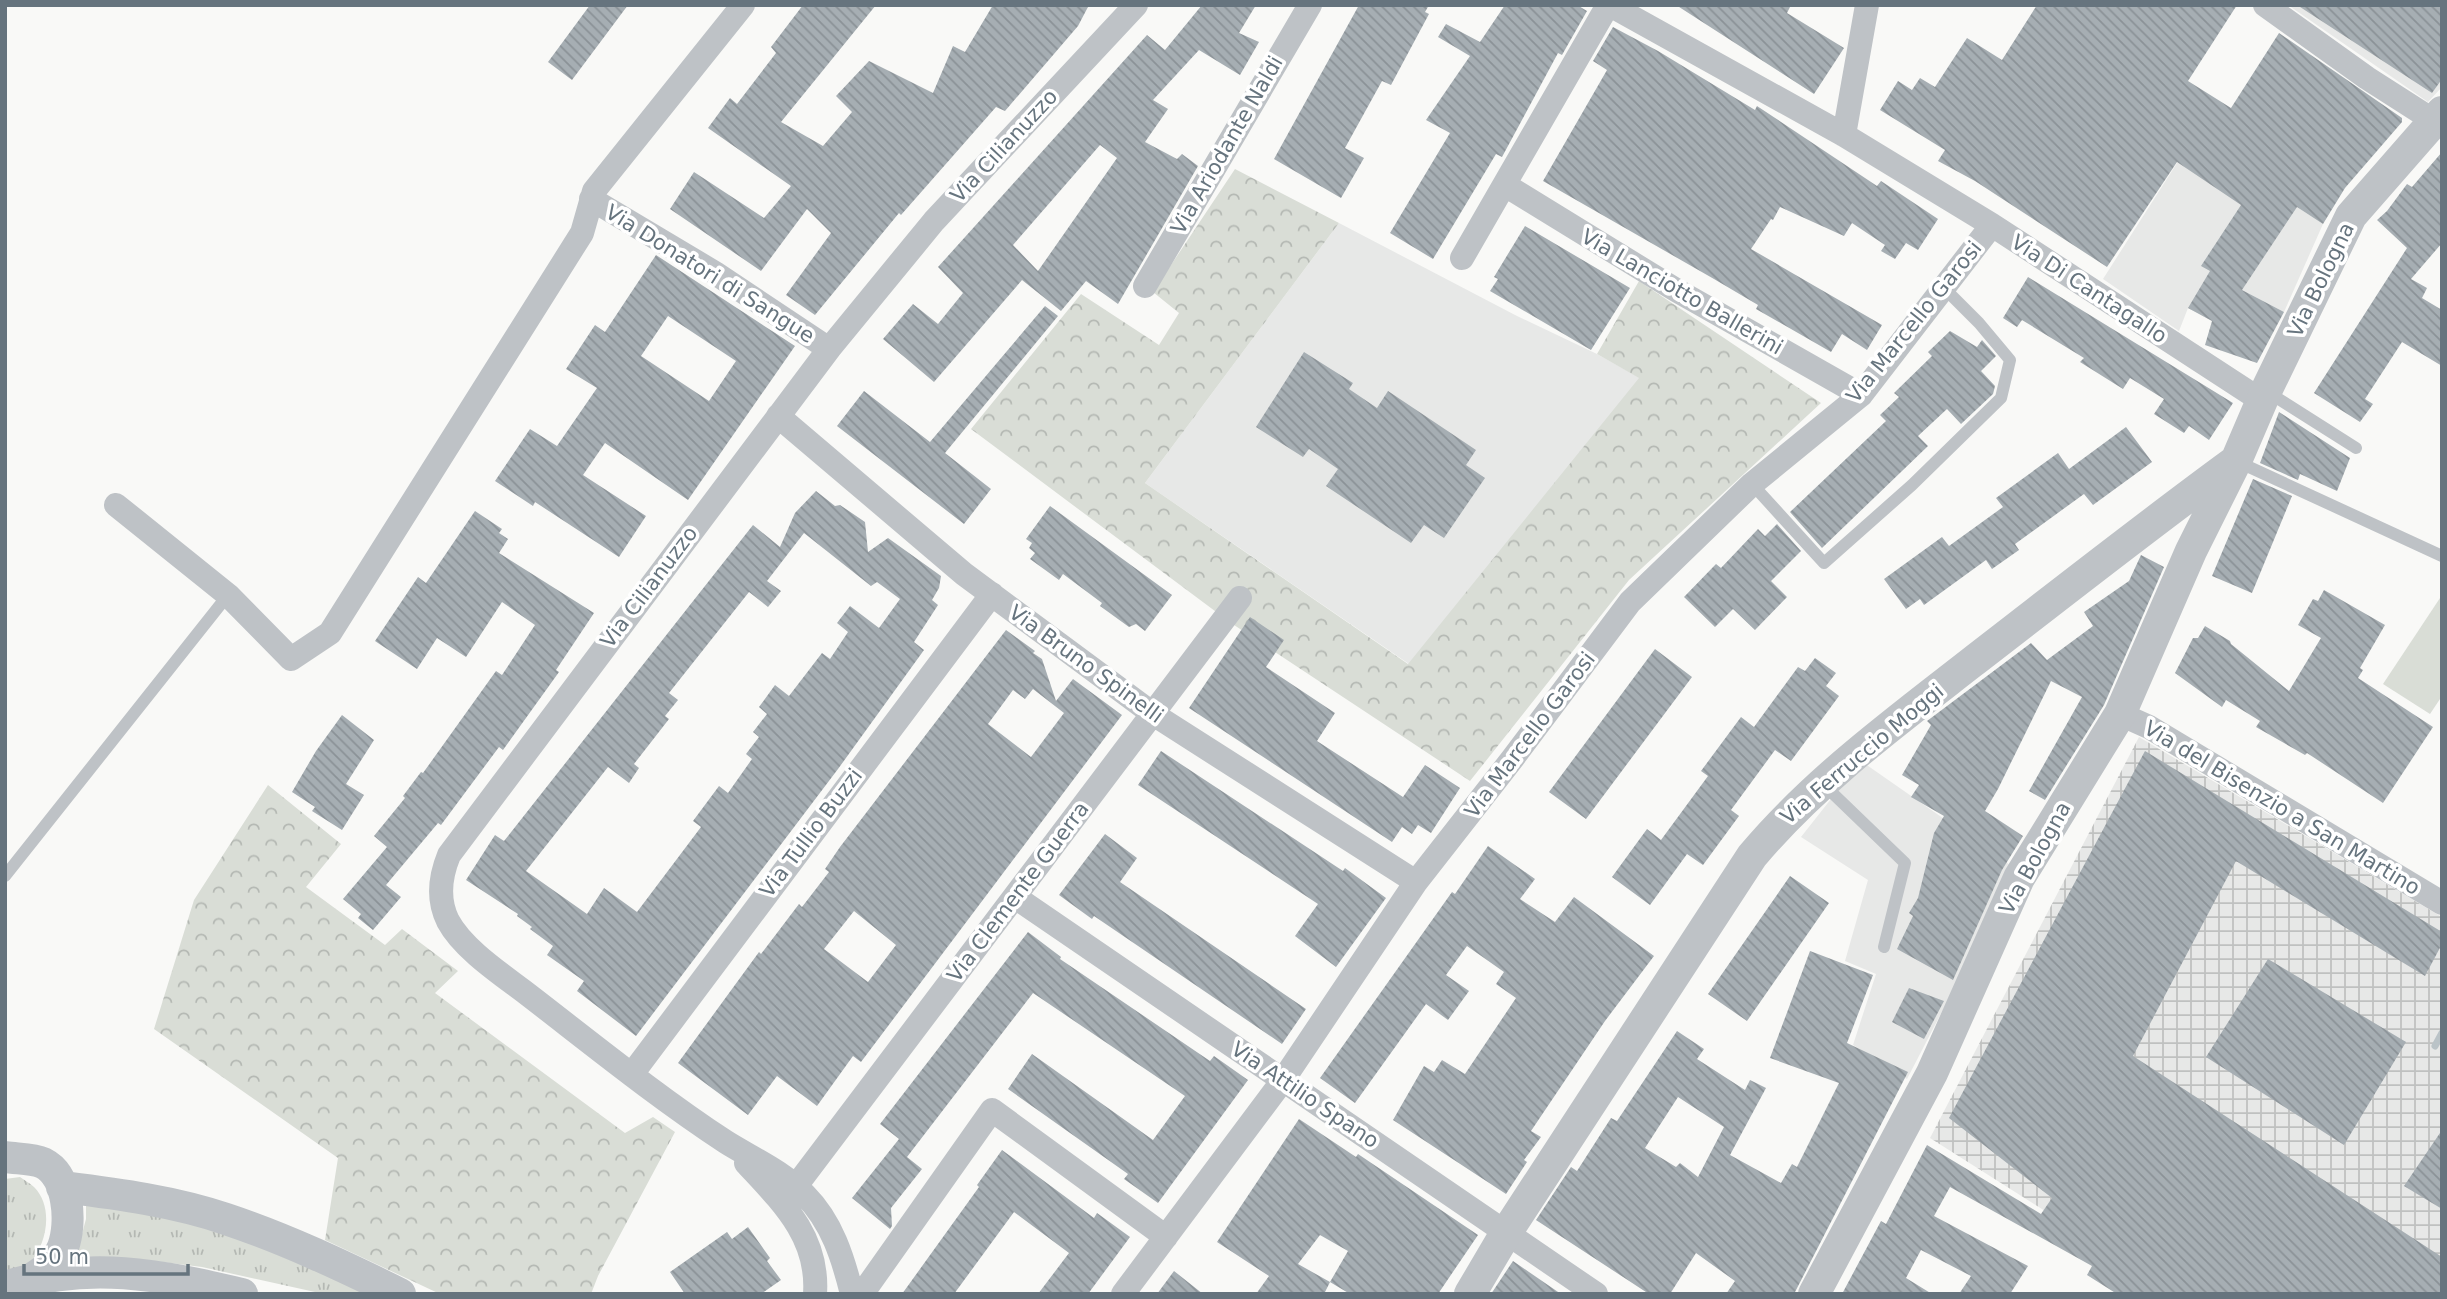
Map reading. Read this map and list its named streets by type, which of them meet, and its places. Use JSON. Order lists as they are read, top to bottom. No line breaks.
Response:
{"streets":{"street":["Via Ariodante Naldi","Via Cilianuzzo","Via Donatori di Sangue","Via Bologna","Via Di Cantagallo","Via Lanciotto Ballerini","Via Marcello Garosi","Via Bruno Spinelli","Via Ferruccio Moggi","Via del Bisenzio a San Martino","Via Tullio Buzzi","Via Clemente Guerra","Via Attilio Spano"]},"crossings":[["Via Cilianuzzo","Via Donatori di Sangue"],["Via Cilianuzzo","Via Bruno Spinelli"],["Via Cilianuzzo","Via Tullio Buzzi"],["Via Cilianuzzo","Via Clemente Guerra"],["Via Bologna","Via Di Cantagallo"],["Via Bologna","Via Ferruccio Moggi"],["Via Bologna","Via del Bisenzio a San Martino"],["Via Di Cantagallo","Via Marcello Garosi"],["Via Lanciotto Ballerini","Via Marcello Garosi"],["Via Marcello Garosi","Via Bruno Spinelli"],["Via Marcello Garosi","Via Attilio Spano"],["Via Bruno Spinelli","Via Tullio Buzzi"],["Via Bruno Spinelli","Via Clemente Guerra"],["Via Ferruccio Moggi","Via Attilio Spano"],["Via Clemente Guerra","Via Attilio Spano"]],"scale_bar":"50 m"}
